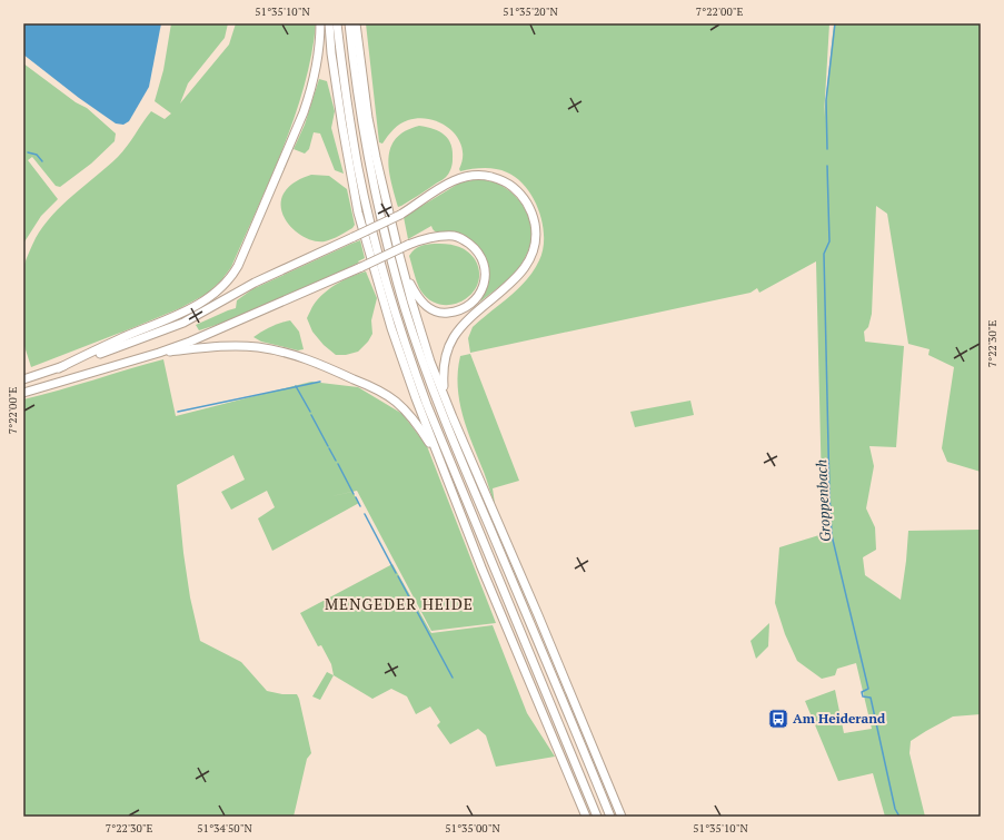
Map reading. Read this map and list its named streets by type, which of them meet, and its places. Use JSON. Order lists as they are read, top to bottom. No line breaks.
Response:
{"districts":["MENGEDER HEIDE"],"water":["Groppenbach"],"places":{"bus stop":["Am Heiderand"]},"coordinates":["51°35'10\"N","51°35'20\"N","7°22'00\"E","7°22'30\"E","51°34'50\"N","51°35'00\"N"]}
